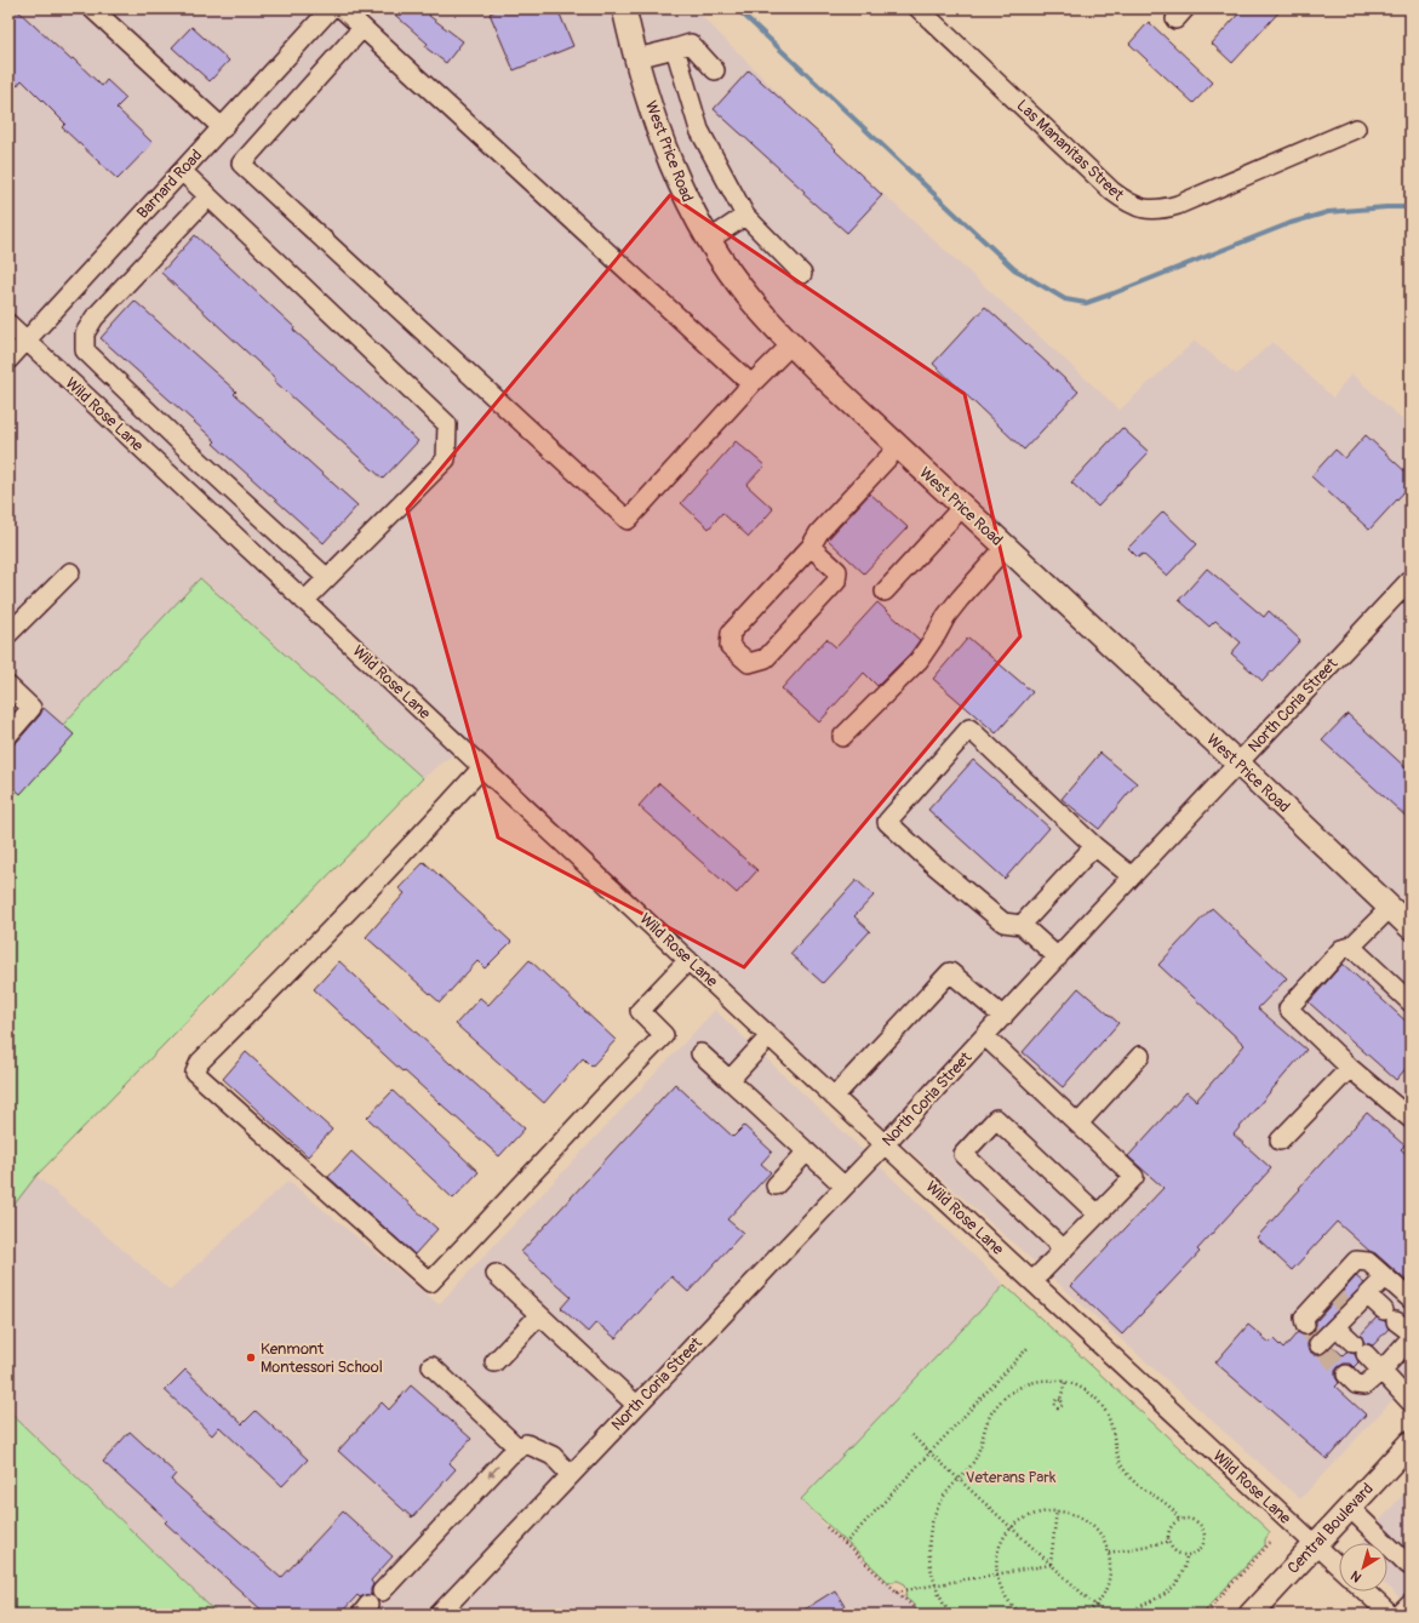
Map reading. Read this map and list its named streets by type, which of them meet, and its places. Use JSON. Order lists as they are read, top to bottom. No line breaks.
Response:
{"streets":{"main road":["West Price Road","Central Boulevard"],"street":["Las Mananitas Street","Barnard Road","Wild Rose Lane","North Coria Street"]},"crossings":[["West Price Road","North Coria Street"],["Barnard Road","Wild Rose Lane"],["Wild Rose Lane","North Coria Street"],["Wild Rose Lane","Central Boulevard"]],"parks":["Veterans Park"],"places":["Kenmont Montessori School"],"north":"bottom left"}
